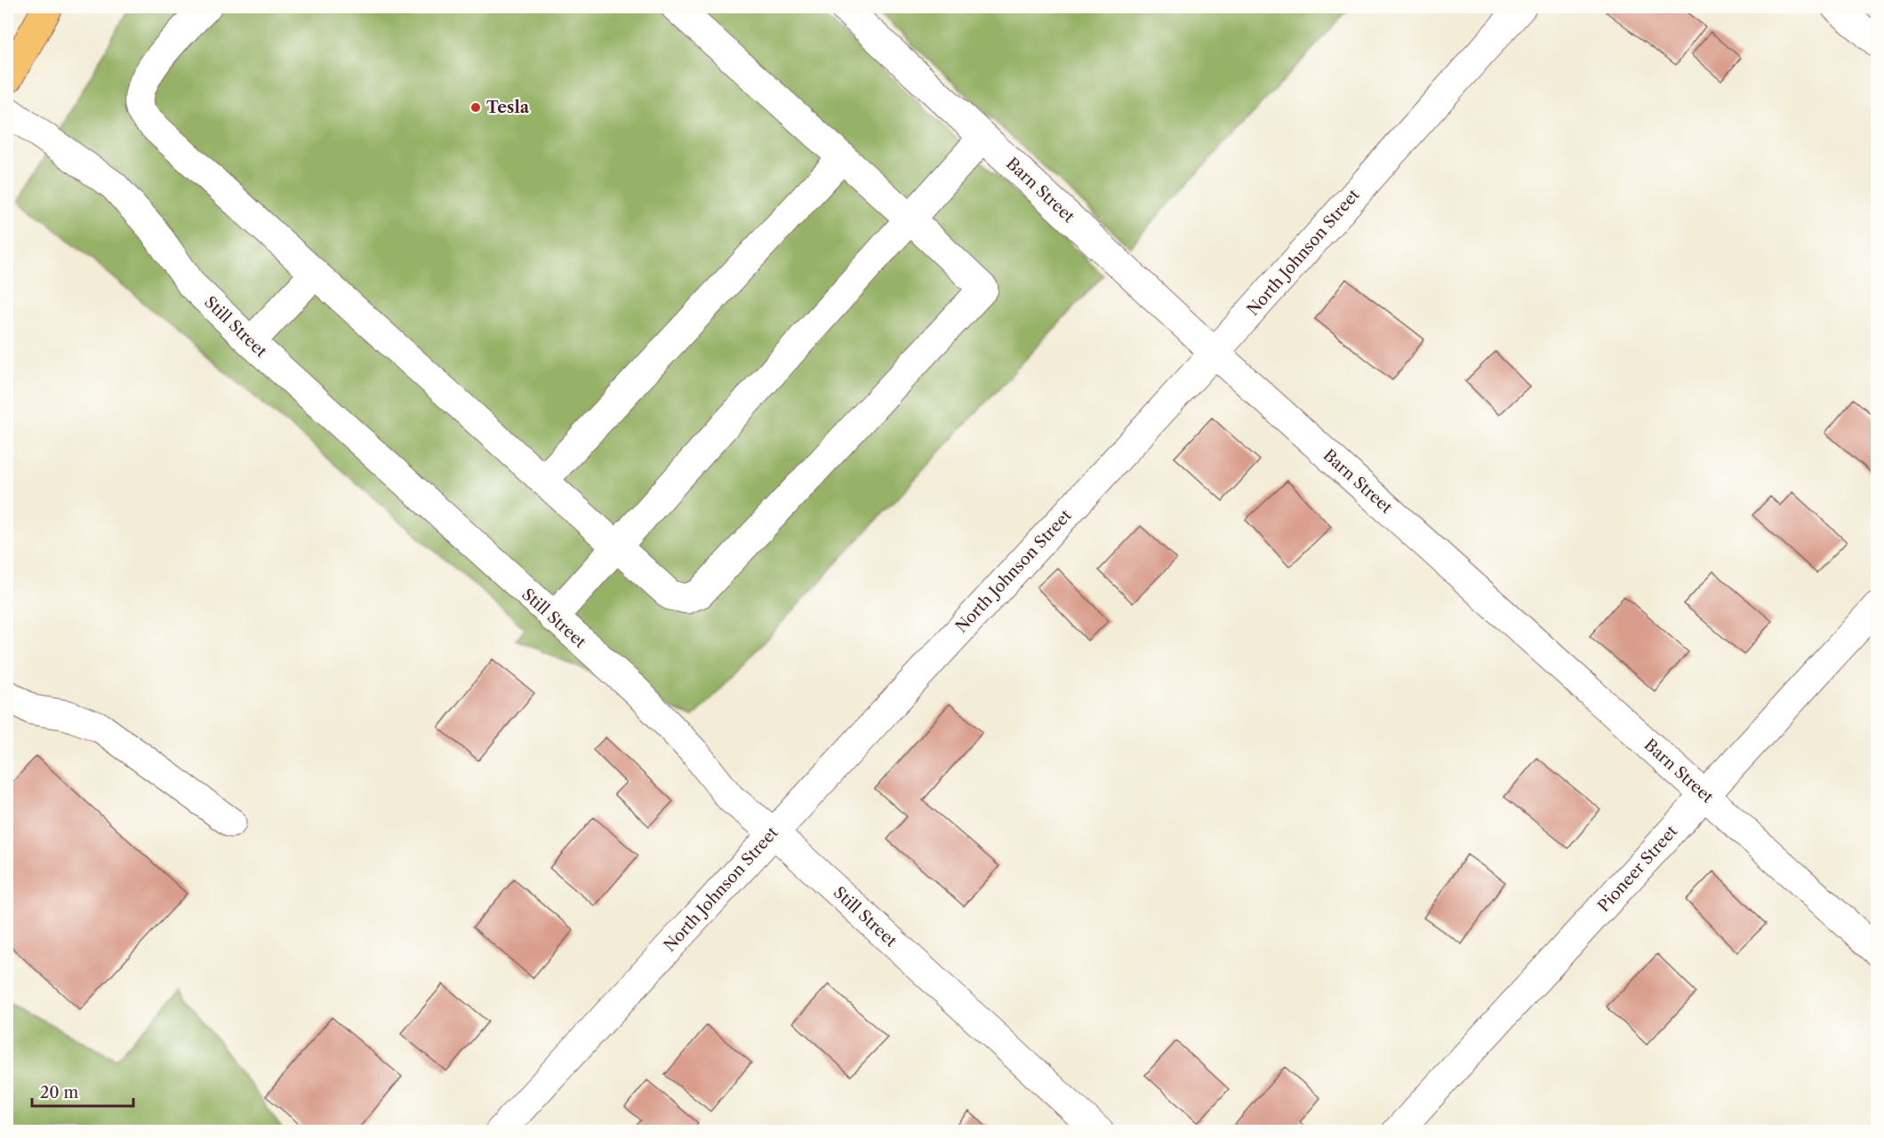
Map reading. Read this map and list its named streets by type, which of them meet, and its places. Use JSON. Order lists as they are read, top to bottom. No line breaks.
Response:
{"streets":{"street":["Barn Street","North Johnson Street","Still Street","Pioneer Street"]},"crossings":[["Barn Street","North Johnson Street"],["Barn Street","Pioneer Street"],["North Johnson Street","Still Street"]],"places":["Tesla"],"scale_bar":"20 m"}
